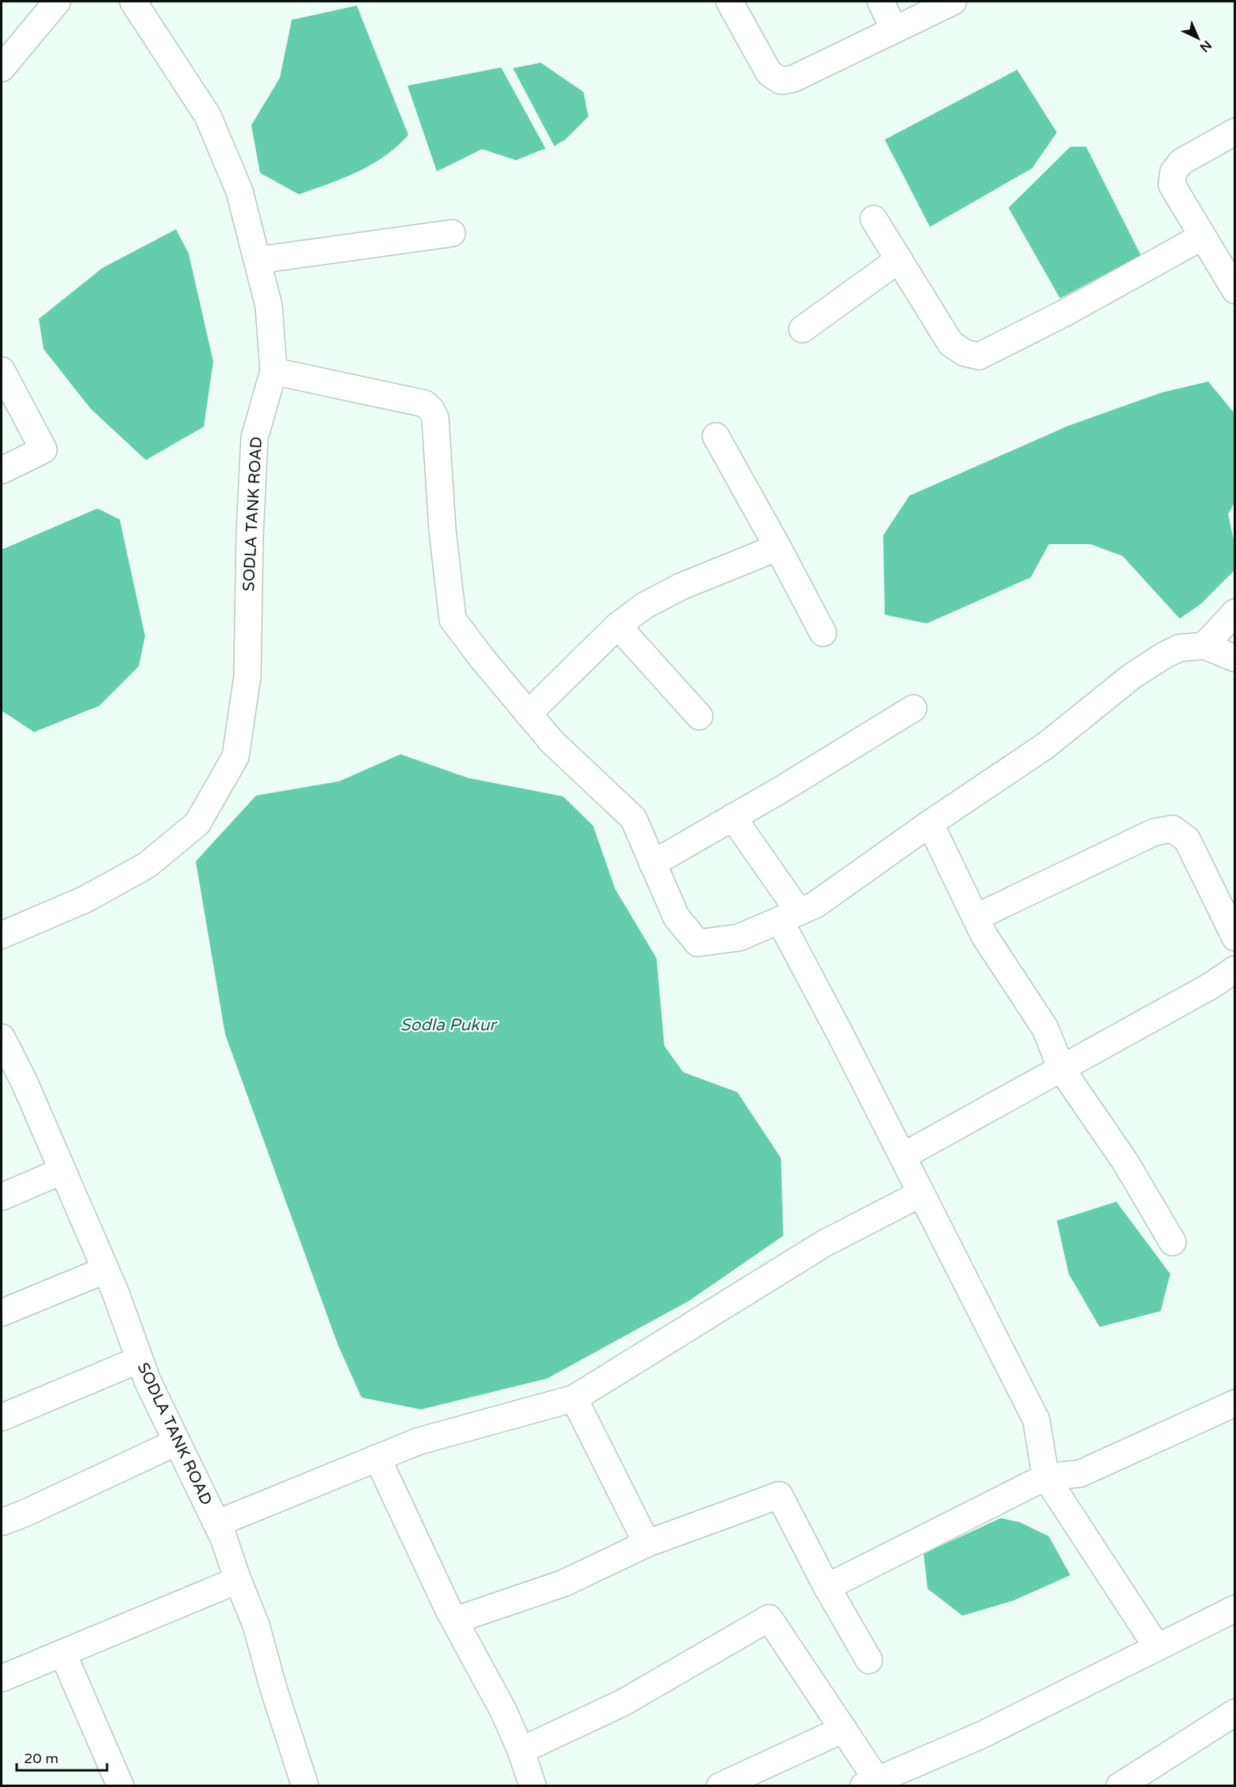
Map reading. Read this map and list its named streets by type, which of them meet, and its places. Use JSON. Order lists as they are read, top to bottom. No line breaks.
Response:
{"streets":{"street":["SODLA TANK ROAD"]},"water":["Sodla Pukur"],"scale_bar":"20 m","north":"bottom right"}
